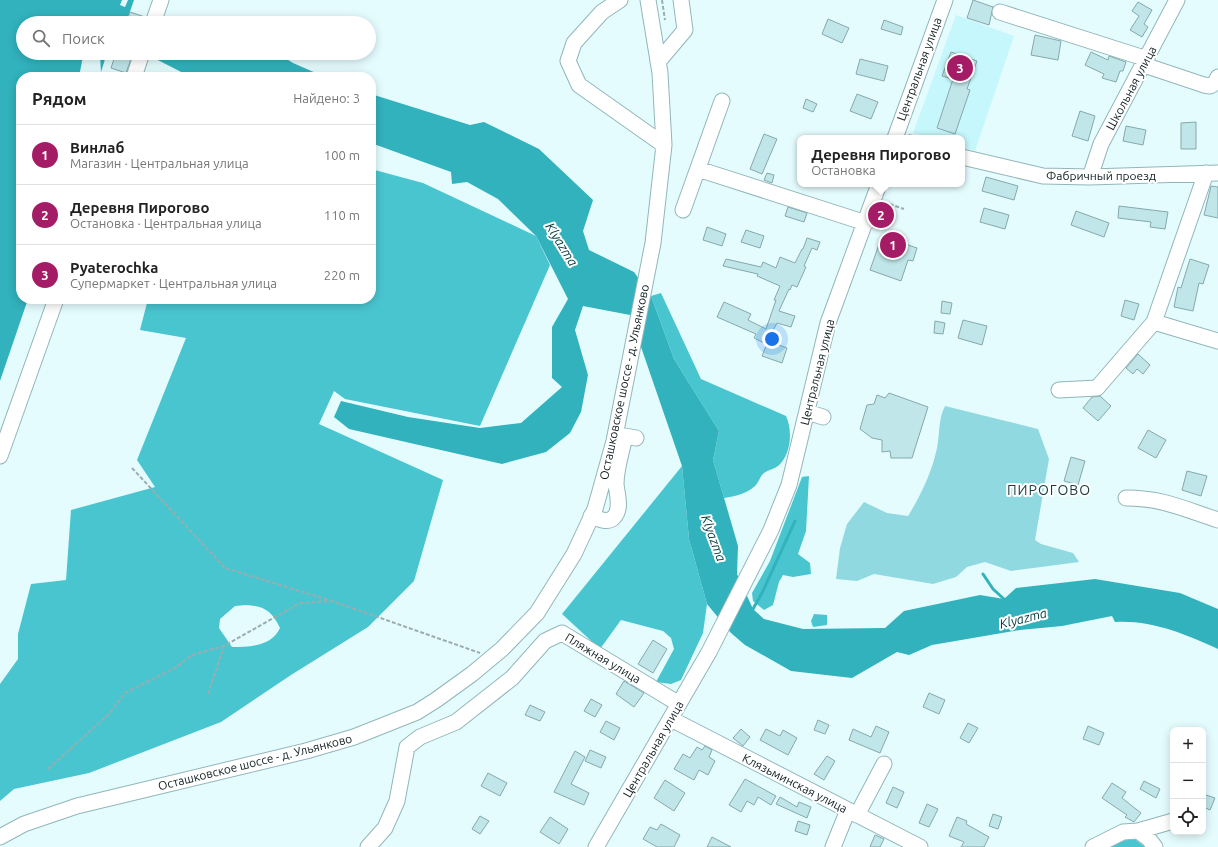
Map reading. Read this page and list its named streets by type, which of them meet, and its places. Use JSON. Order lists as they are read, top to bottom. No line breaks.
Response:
{"streets":{"street":["Центральная улица","Школьная улица","Фабричный проезд","Осташковское шоссе - д. Ульянково","Пляжная улица","Клязьминская улица"]},"crossings":[["Центральная улица","Пляжная улица"],["Центральная улица","Клязьминская улица"],["Школьная улица","Фабричный проезд"]],"districts":["ПИРОГОВО"],"water":["Klyazma"],"page":{"search":"Поиск","pins":["3","2","1"],"heading":["Рядом","Найдено: 3"],"list":[{"mark":"1","name":"Винлаб","note":"Магазин · Центральная улица","value":"100 m"},{"mark":"2","name":"Деревня Пирогово","note":"Остановка · Центральная улица","value":"110 m"},{"mark":"3","name":"Pyaterochka","note":"Супермаркет · Центральная улица","value":"220 m"}],"popup":["Деревня Пирогово","Остановка"],"map_buttons":["+","−"]}}
